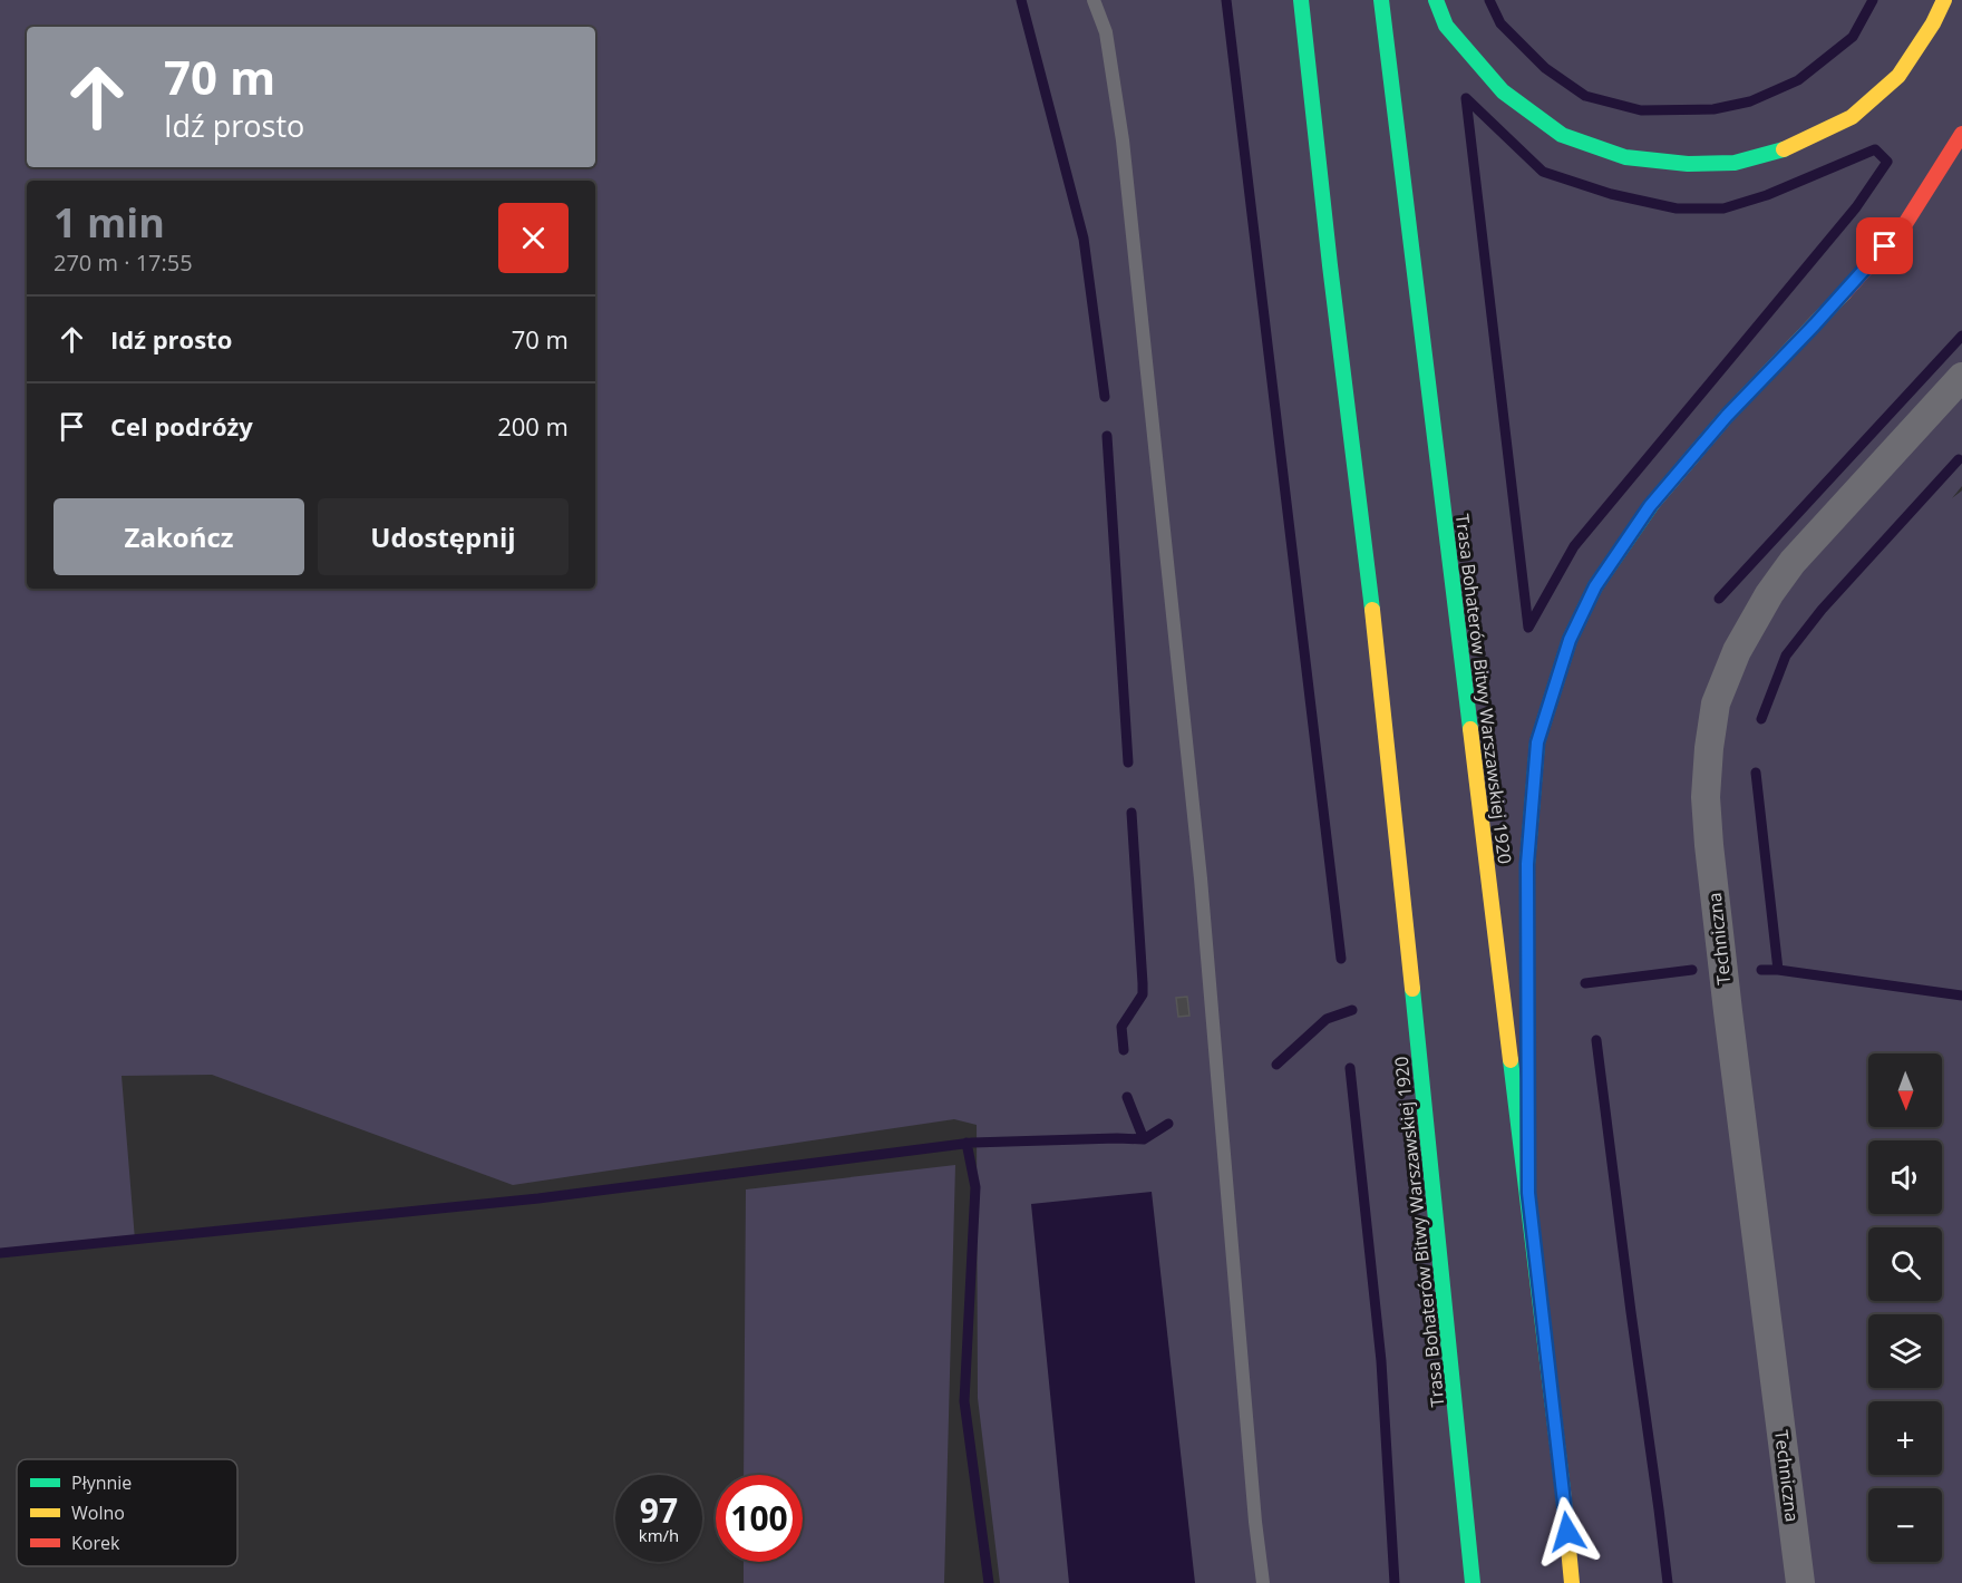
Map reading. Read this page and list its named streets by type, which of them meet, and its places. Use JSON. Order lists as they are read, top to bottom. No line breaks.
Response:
{"streets":{"highway":["Trasa Bohaterów Bitwy Warszawskiej 1920"],"street":["Techniczna"]},"legend":["Płynnie","Wolno","Korek"],"north":"bottom","page":{"turn":["70 m","Idź prosto"],"heading":["1 min","270 m · 17:55"],"list":[{"name":"Idź prosto","value":"70 m"},{"name":"Cel podróży","value":"200 m"}],"buttons":["Zakończ","Udostępnij"],"map_buttons":["+","−"],"speed":"97 km/h","limit":"100"}}
